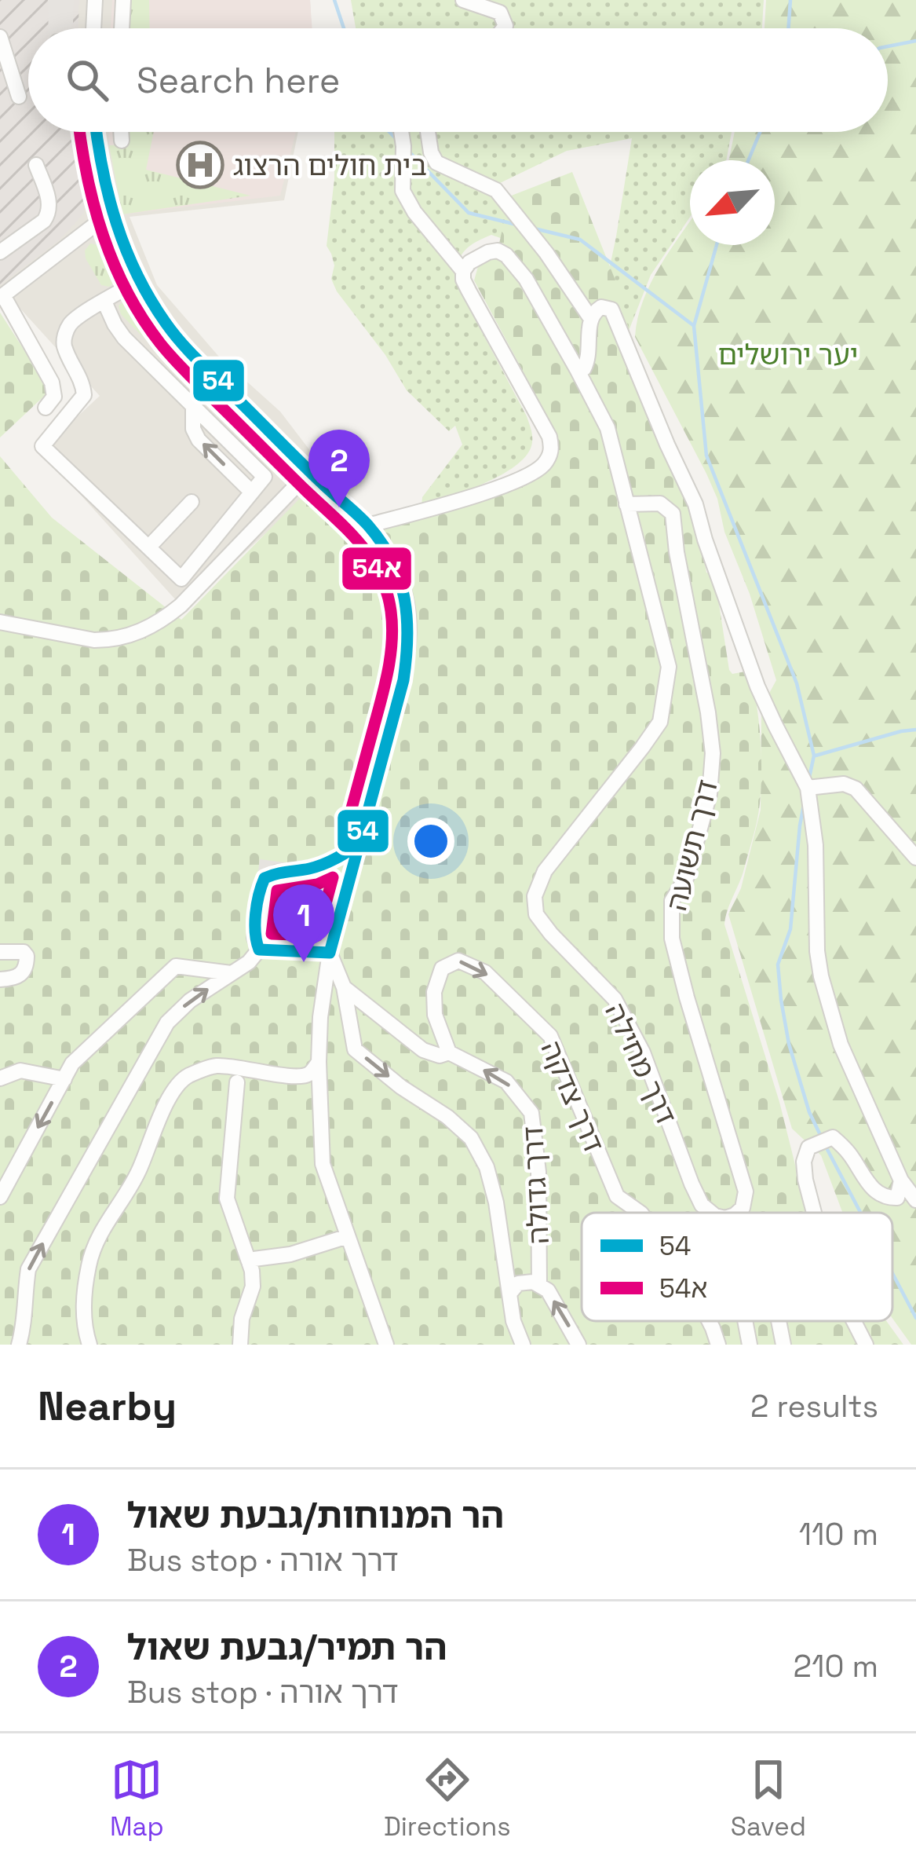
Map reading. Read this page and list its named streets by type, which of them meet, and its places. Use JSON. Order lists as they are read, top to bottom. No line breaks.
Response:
{"streets":{"street":["דרך תשועה","דרך מחילה","דרך צדקה","דרך גדולה"]},"crossings":[["דרך תשועה","דרך מחילה"],["דרך צדקה","דרך גדולה"]],"parks":["יער ירושלים"],"places":{"hospital":["בית חולים הרצוג"]},"lines":["transit line 54","transit line 54א"],"legend":["54","54א"],"north":"bottom left","page":{"search":"Search here","pins":["2","1"],"heading":["Nearby","2 results"],"list":[{"mark":"1","name":"הר המנוחות/גבעת שאול","note":"Bus stop · דרך אורה","value":"110 m"},{"mark":"2","name":"הר תמיר/גבעת שאול","note":"Bus stop · דרך אורה","value":"210 m"}],"nav":["Map","Directions","Saved"]}}
